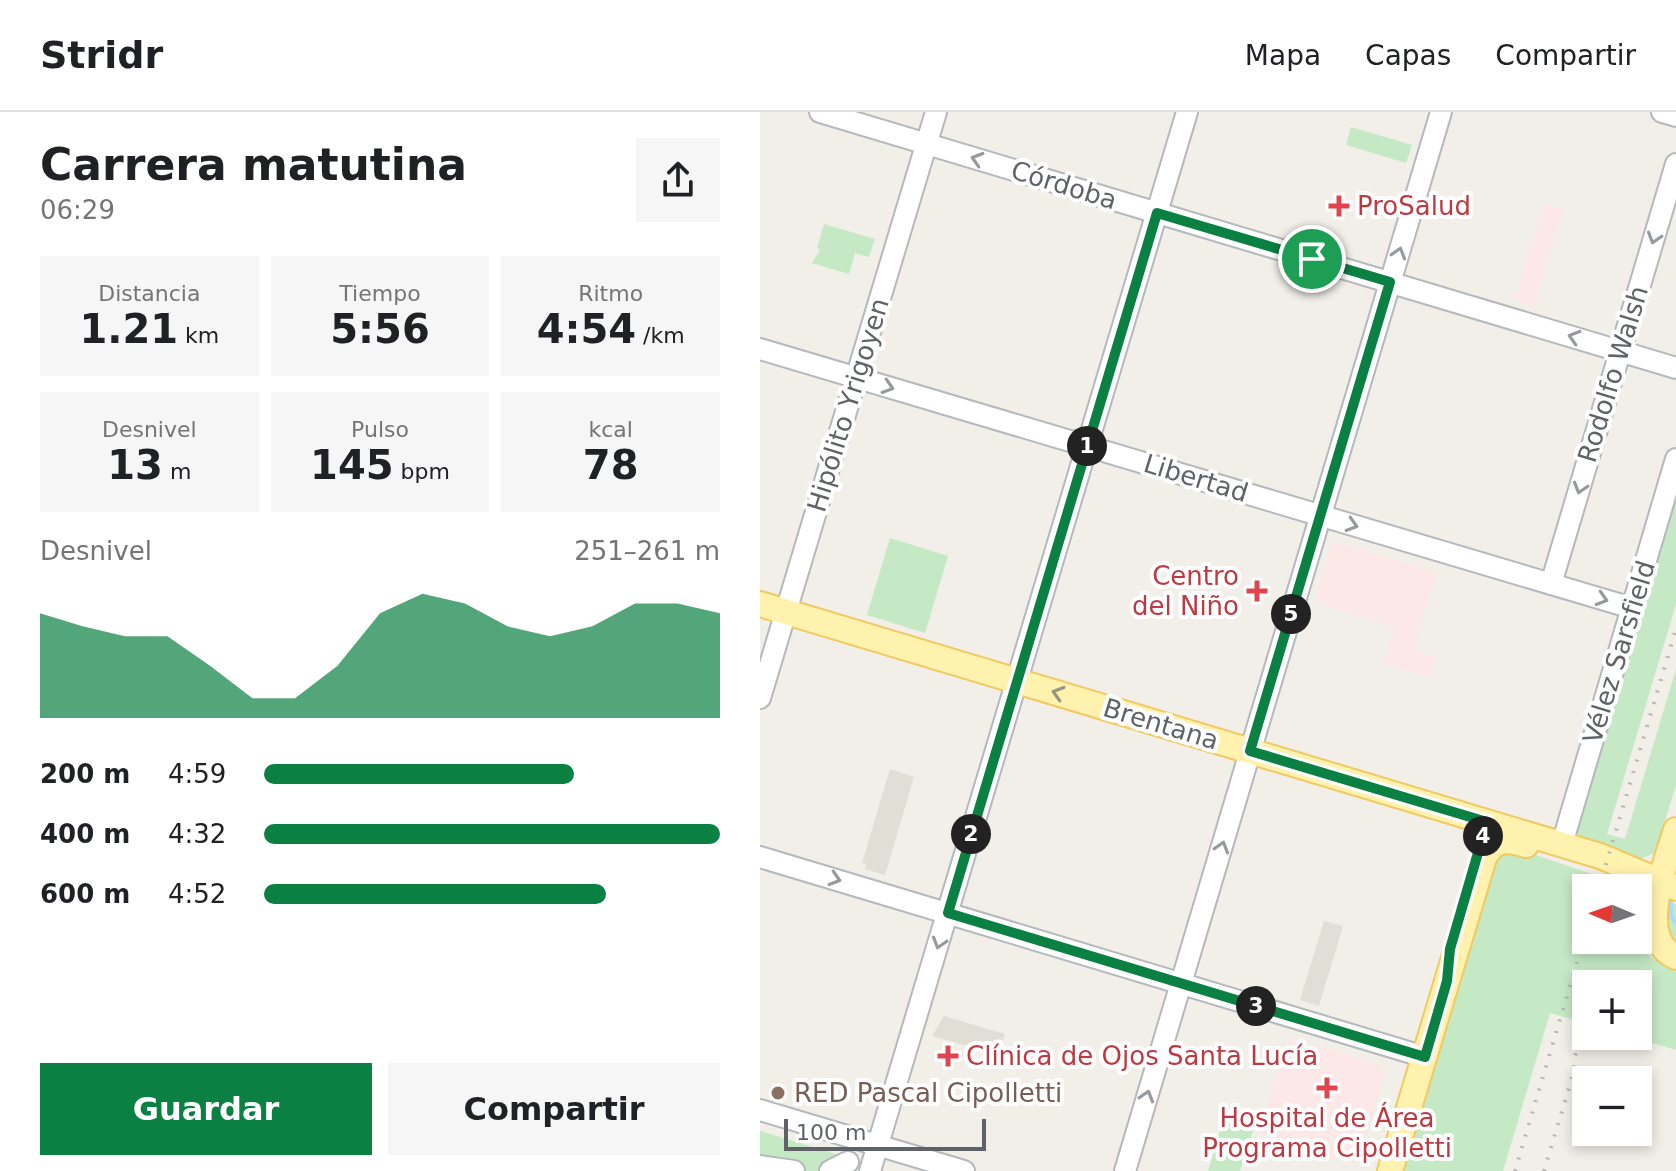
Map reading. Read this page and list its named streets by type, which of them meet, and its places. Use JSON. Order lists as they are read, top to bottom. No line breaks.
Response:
{"streets":{"main road":["Brentana"],"street":["Córdoba","Rodolfo Walsh","Hipólito Yrigoyen","Libertad","Vélez Sarsfield"]},"crossings":[["Córdoba","Rodolfo Walsh"],["Córdoba","Hipólito Yrigoyen"],["Rodolfo Walsh","Libertad"],["Hipólito Yrigoyen","Libertad"],["Hipólito Yrigoyen","Brentana"],["Libertad","Vélez Sarsfield"],["Vélez Sarsfield","Brentana"]],"one_way":["Córdoba","Rodolfo Walsh","Libertad"],"places":{"health":["ProSalud","Centro del Niño","Clínica de Ojos Santa Lucía","Hospital de Área Programa Cipolletti"],"other":["RED Pascal Cipolletti"]},"scale_bar":"100 m","north":"left","page":{"header":"Stridr","nav":["Mapa","Capas","Compartir"],"heading":["Carrera matutina","06:29"],"stats":[["Distancia","1.21 km"],["Tiempo","5:56"],["Ritmo","4:54 /km"],["Desnivel","13 m"],["Pulso","145 bpm"],["kcal","78"]],"pins":["1","5","2","4","3"],"chart":["Desnivel","251–261 m"],"list":[{"name":"200 m","note":"4:59"},{"name":"400 m","note":"4:32"},{"name":"600 m","note":"4:52"}],"map_buttons":["+","−"],"buttons":["Guardar","Compartir"],"scale":"100 m"}}
